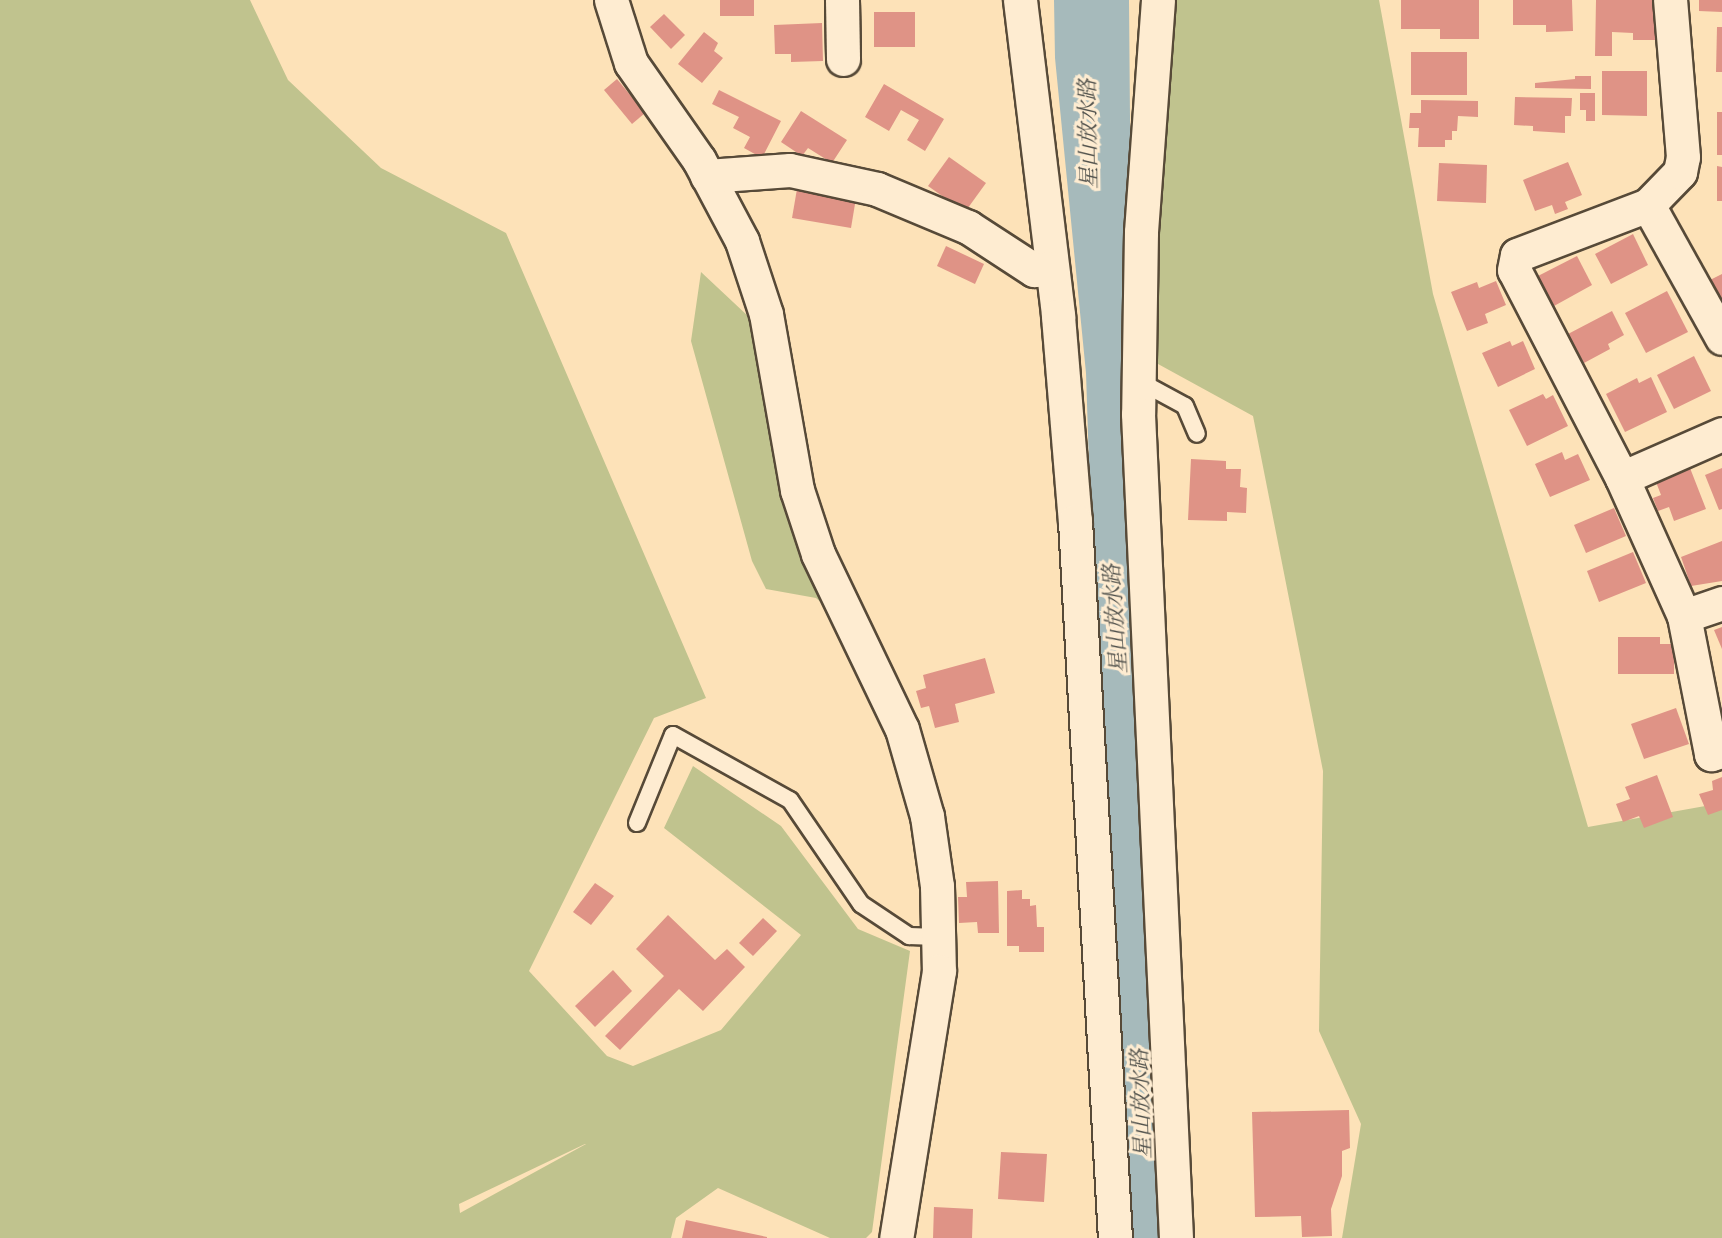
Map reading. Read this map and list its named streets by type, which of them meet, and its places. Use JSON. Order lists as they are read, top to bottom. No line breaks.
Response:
{"water":["星山放水路"]}
